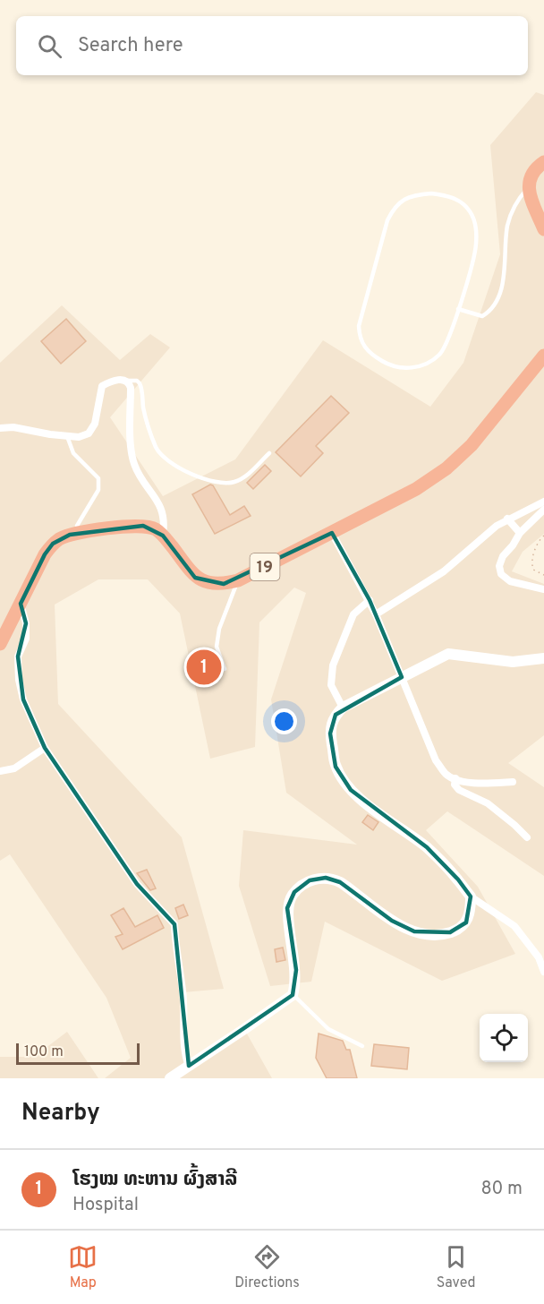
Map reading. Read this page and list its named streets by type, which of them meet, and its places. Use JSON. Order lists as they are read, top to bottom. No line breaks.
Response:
{"streets":{"highway":["19"]},"scale_bar":"100 m","page":{"search":"Search here","pins":"1","scale":"100 m","heading":"Nearby","list":[{"mark":"1","name":"ໂຮງໝ ທະຫານ ຜົ້ງສາລີ","note":"Hospital","value":"80 m"}],"nav":["Map","Directions","Saved"]}}
